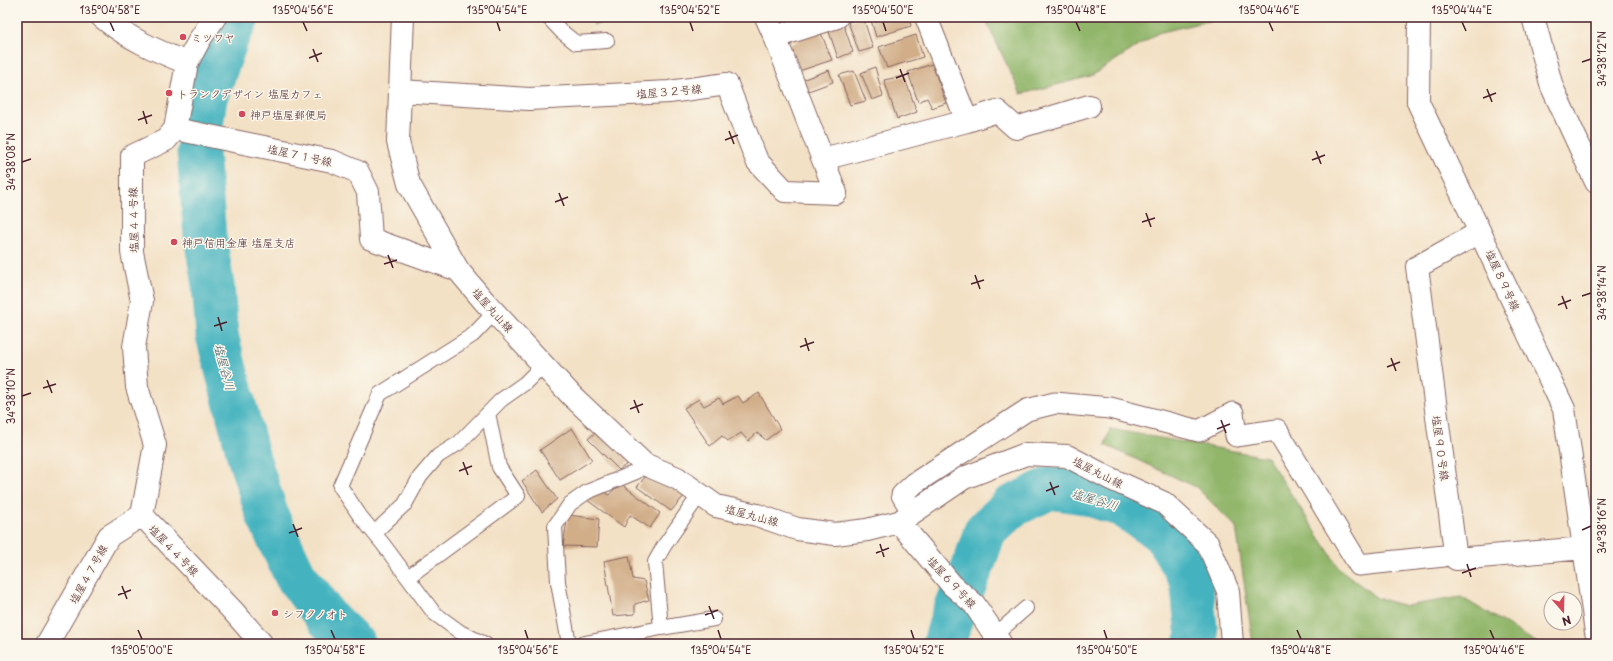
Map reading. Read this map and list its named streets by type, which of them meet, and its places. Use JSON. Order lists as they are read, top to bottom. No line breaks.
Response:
{"streets":{"street":["塩屋３２号線","塩屋７１号線","塩屋４４号線","塩屋８９号線","塩屋丸山線","塩屋９０号線","塩屋４７号線","塩屋６９号線"]},"crossings":[["塩屋３２号線","塩屋丸山線"],["塩屋７１号線","塩屋４４号線"],["塩屋７１号線","塩屋丸山線"],["塩屋４４号線","塩屋４７号線"],["塩屋８９号線","塩屋９０号線"],["塩屋丸山線","塩屋６９号線"]],"water":["塩屋谷川"],"places":["ミツワヤ","トランクデザイン 塩屋カフェ","神戸塩屋郵便局","神戸信用金庫 塩屋支店","シフクノオト"],"north":"bottom","coordinates":["135°04'58\"E","135°04'56\"E","135°04'54\"E","135°04'52\"E","135°04'50\"E","135°04'48\"E","135°04'46\"E","135°04'44\"E","34°38'12\"N","34°38'08\"N","34°38'14\"N","34°38'10\"N","34°38'16\"N","135°05'00\"E"]}
